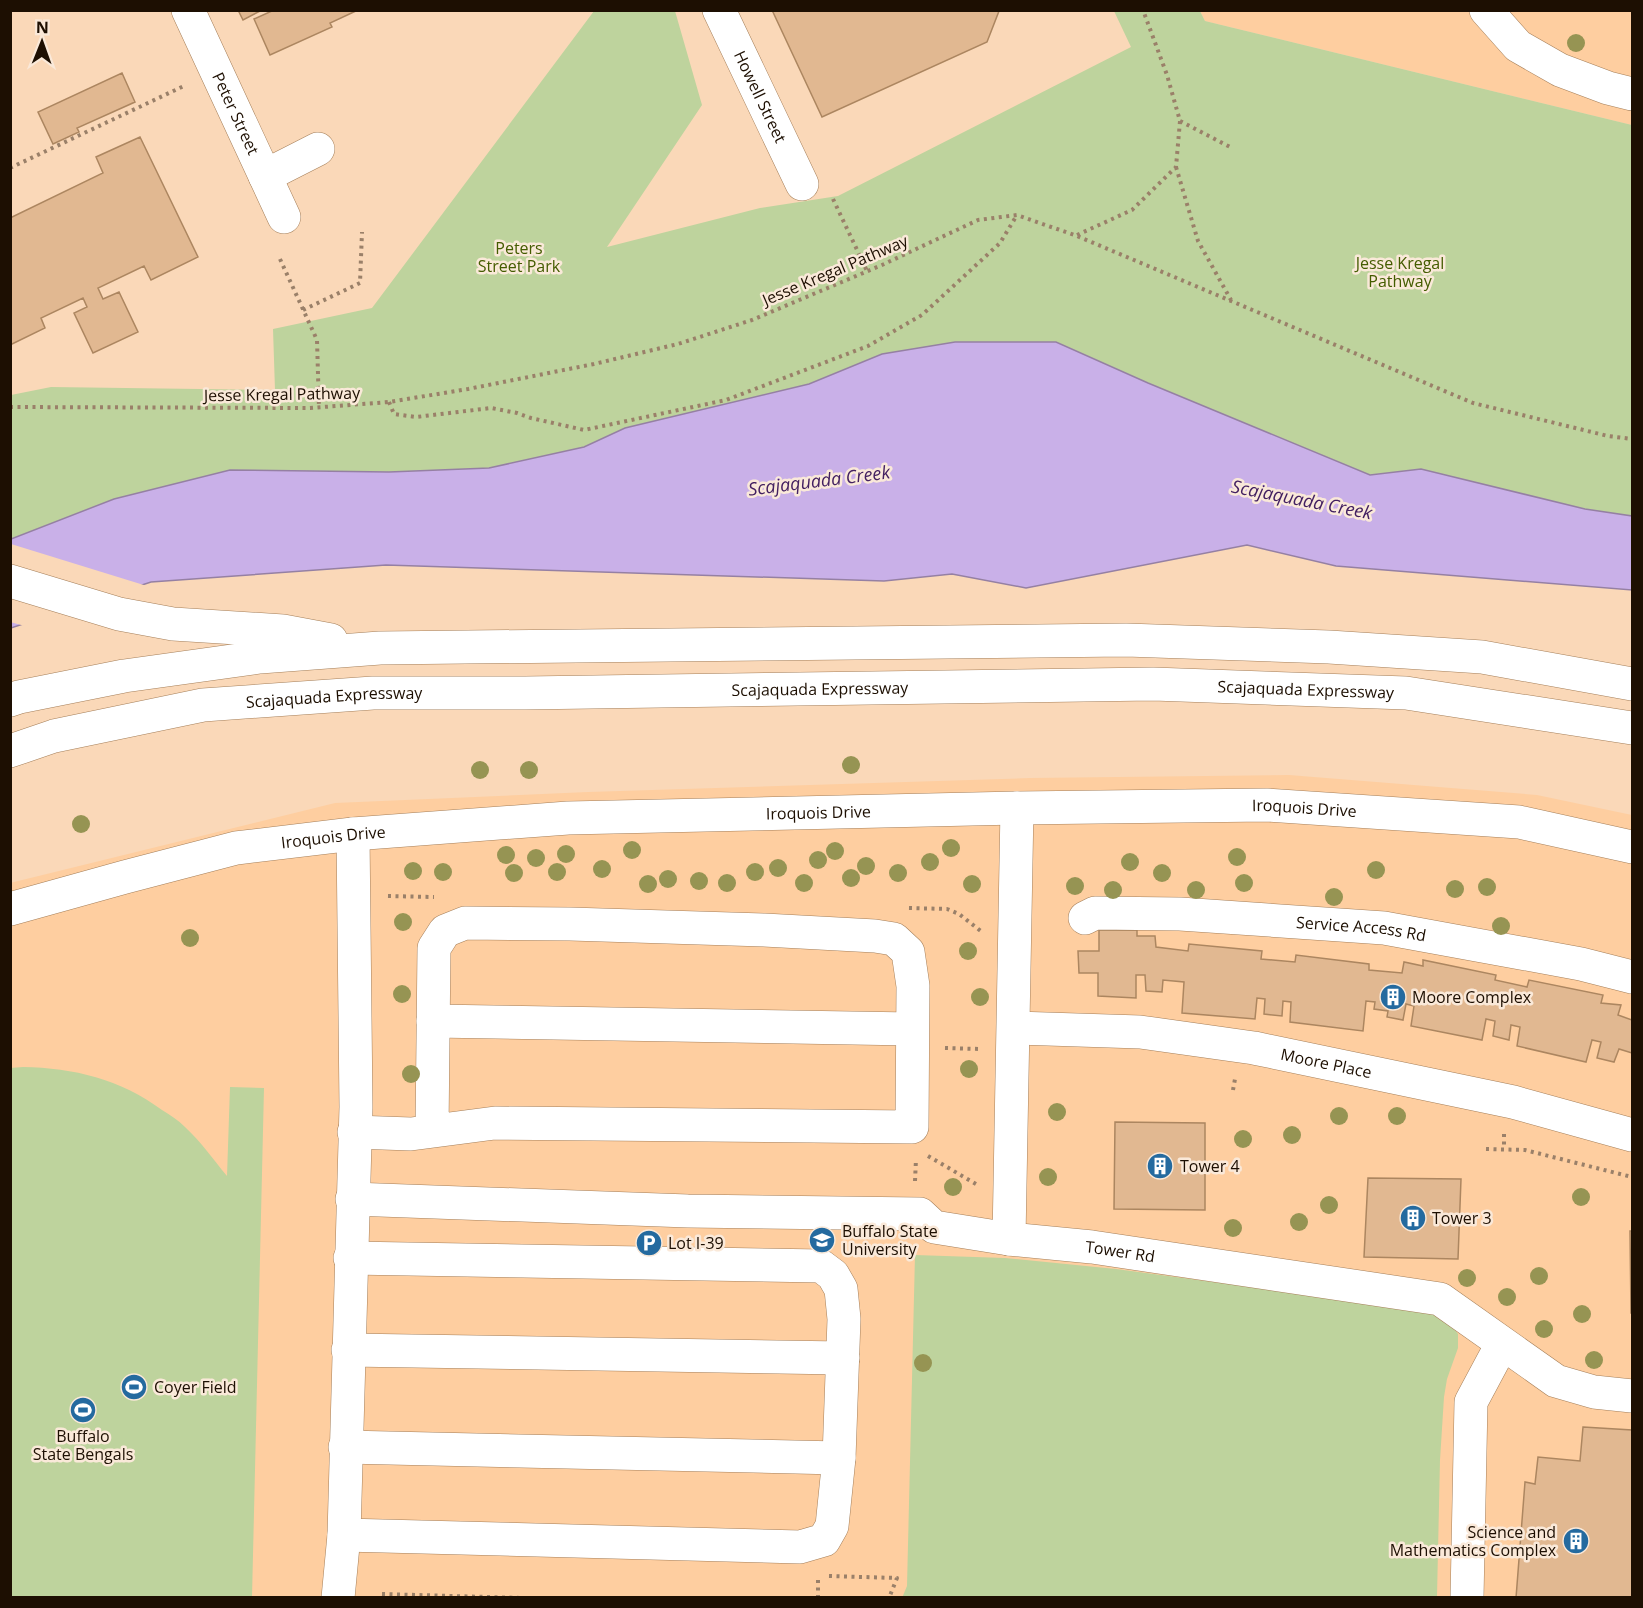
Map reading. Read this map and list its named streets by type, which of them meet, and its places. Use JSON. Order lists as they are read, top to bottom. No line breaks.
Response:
{"streets":{"main road":["Howell Street","Peter Street","Scajaquada Expressway","Iroquois Drive","Service Access Rd","Moore Place","Tower Rd"],"path":["Jesse Kregal Pathway"]},"water":["Scajaquada Creek"],"parks":["Peters Street Park","Jesse Kregal Pathway"],"places":{"building":["Moore Complex","Tower 4","Tower 3","Science and Mathematics Complex"],"school or university":["Buffalo State University"],"parking":["Lot I-39"],"sports":["Coyer Field","Buffalo State Bengals"]},"north":"top"}
